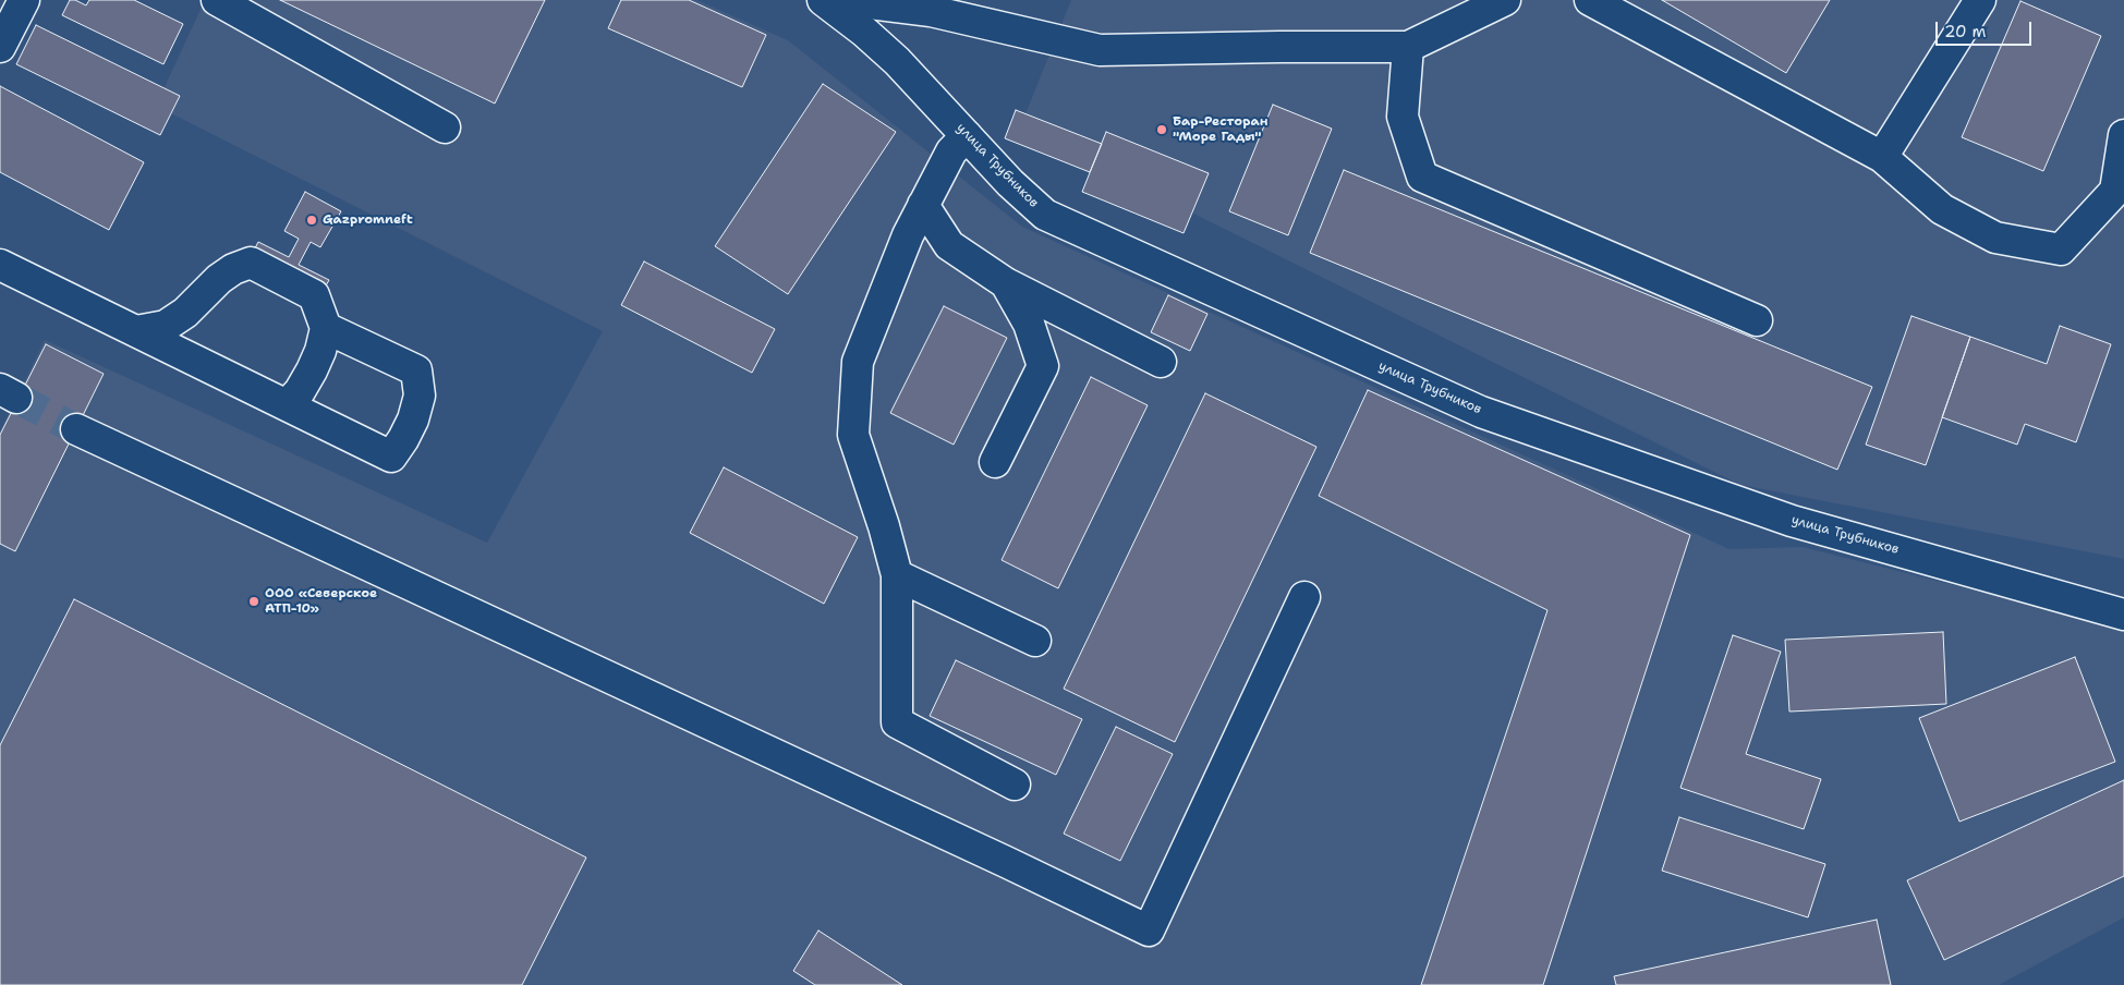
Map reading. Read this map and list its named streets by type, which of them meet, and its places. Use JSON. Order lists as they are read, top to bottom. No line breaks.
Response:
{"streets":{"main road":["улица Трубников"]},"places":["Бар-Ресторан \"Море Гады\"","Gazpromneft","ООО «Северское АТП-10»"],"scale_bar":"20 m"}
